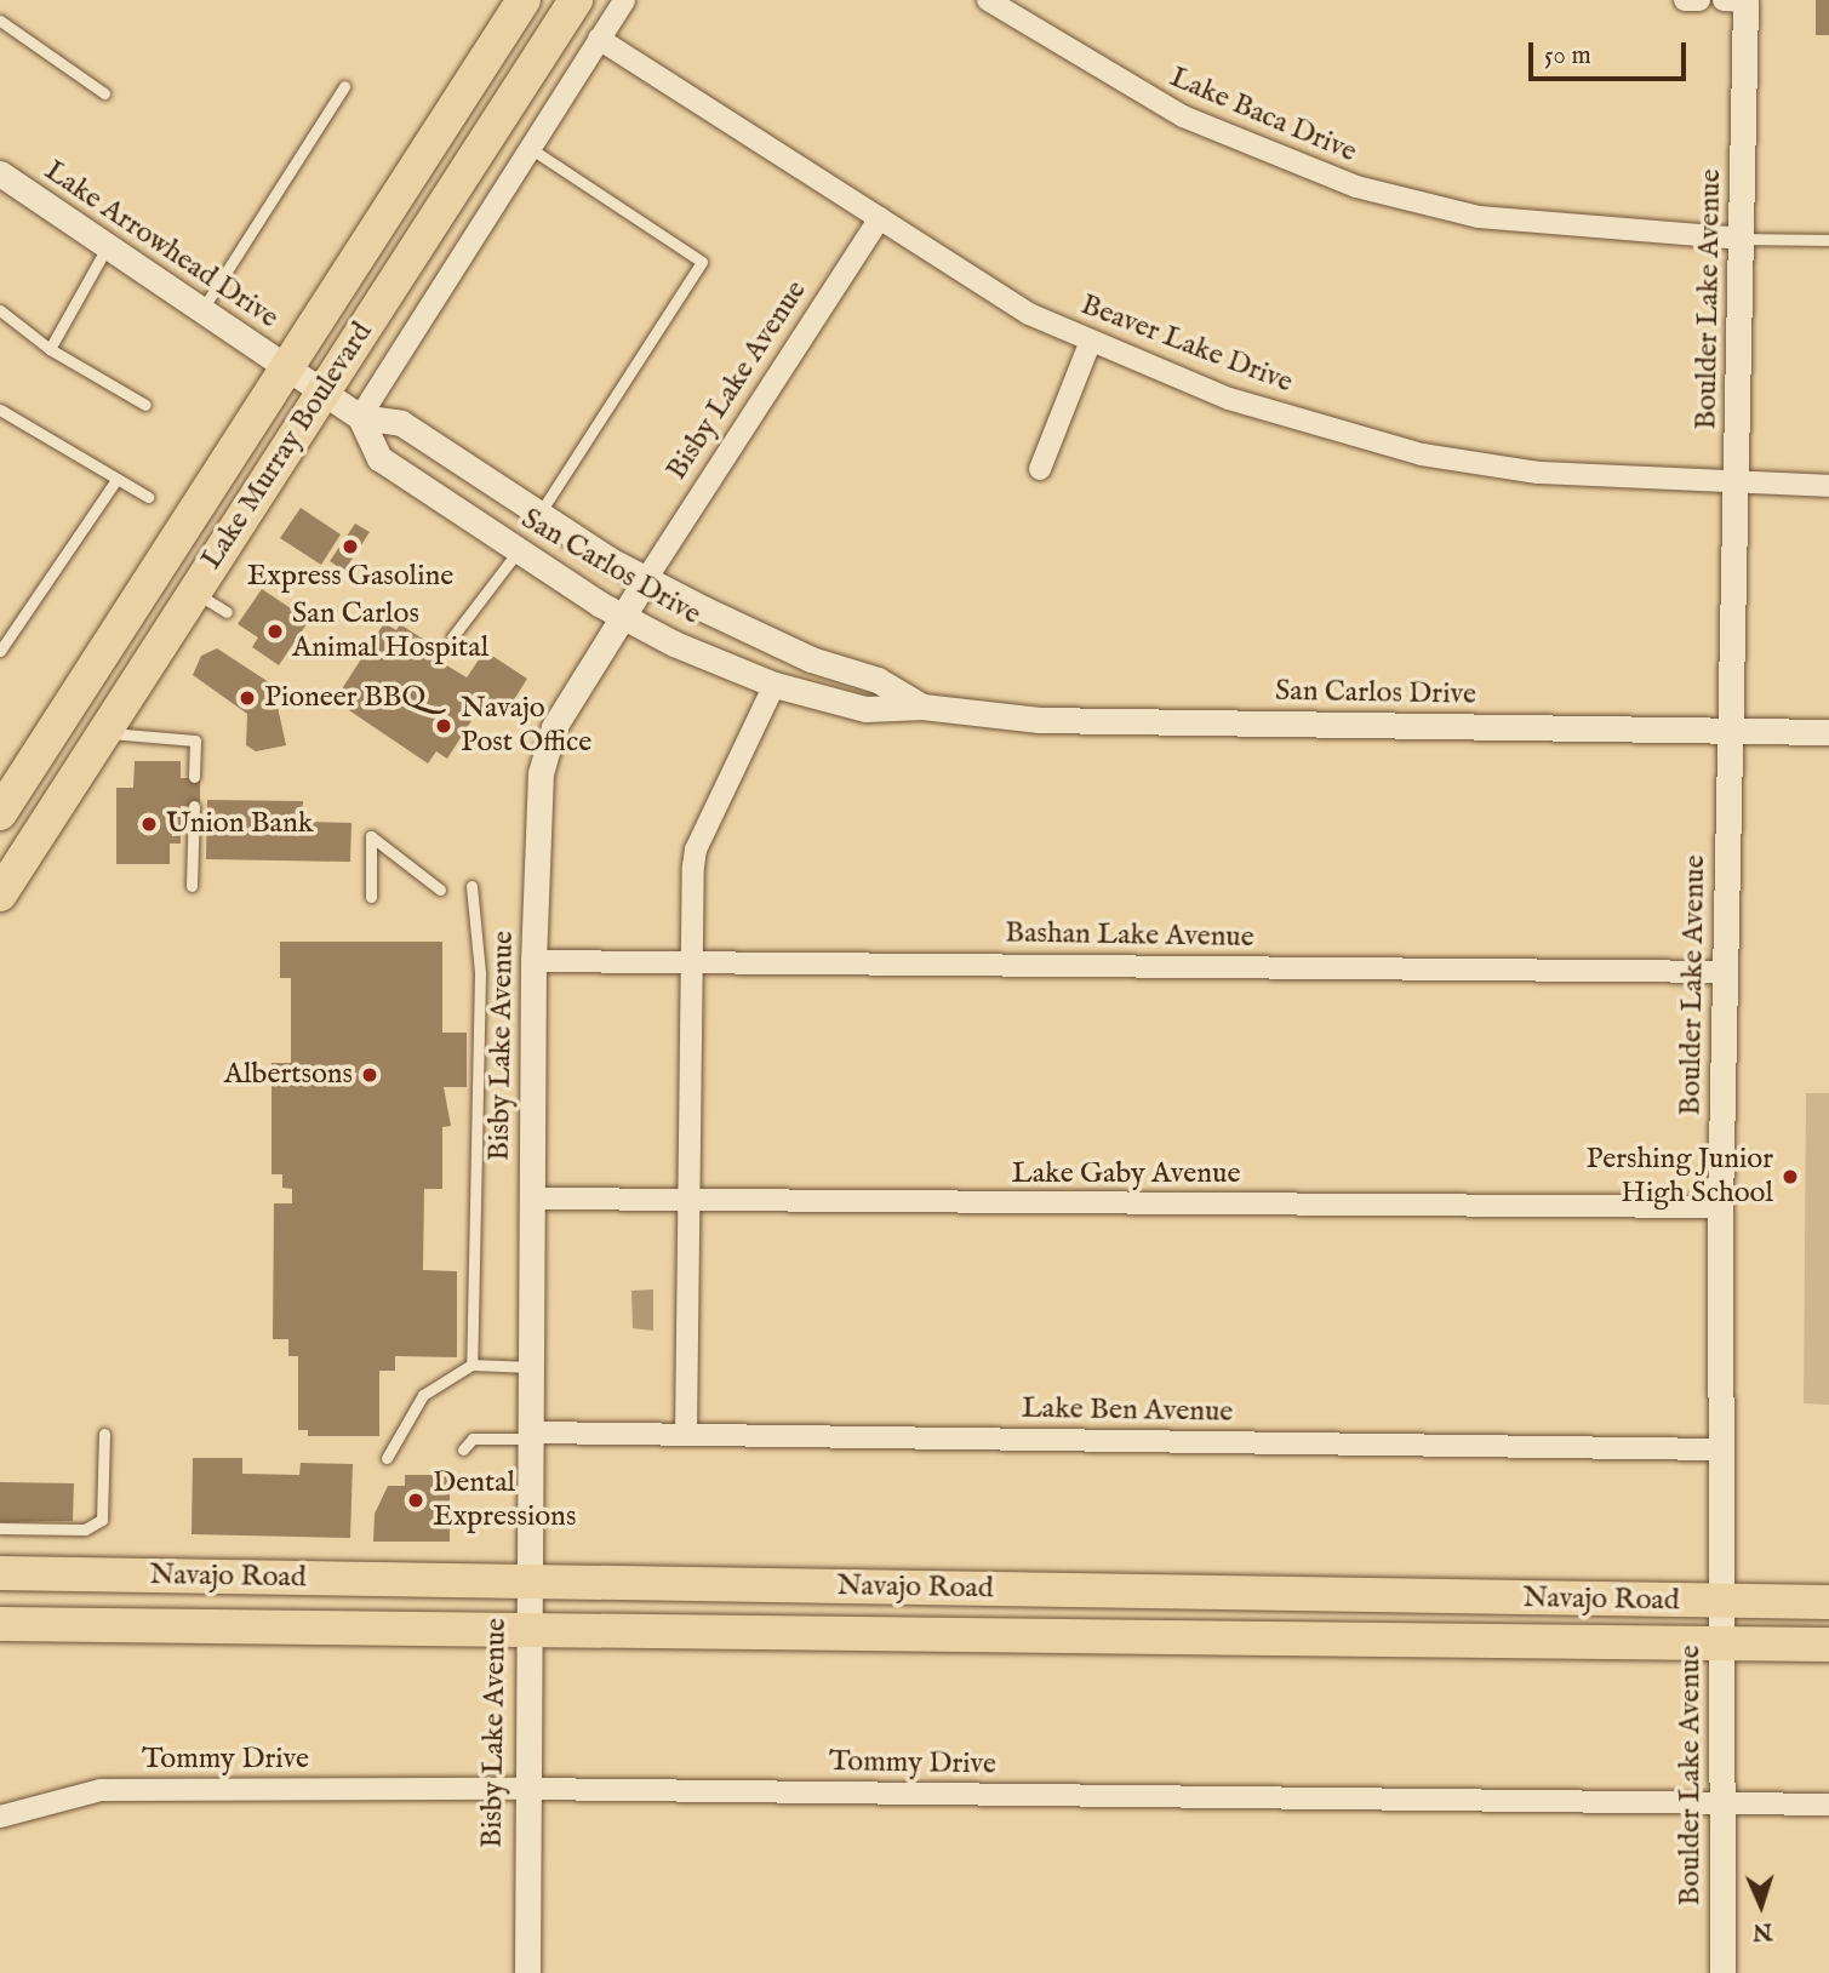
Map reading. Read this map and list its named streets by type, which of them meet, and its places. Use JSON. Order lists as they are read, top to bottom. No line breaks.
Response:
{"streets":{"main road":["Lake Murray Boulevard","Navajo Road"],"street":["Lake Baca Drive","Lake Arrowhead Drive","Boulder Lake Avenue","Beaver Lake Drive","Bisby Lake Avenue","San Carlos Drive","Bashan Lake Avenue","Lake Gaby Avenue","Lake Ben Avenue","Tommy Drive"]},"crossings":[["Lake Baca Drive","Boulder Lake Avenue"],["Lake Arrowhead Drive","Lake Murray Boulevard"],["Lake Arrowhead Drive","San Carlos Drive"],["Boulder Lake Avenue","Beaver Lake Drive"],["Boulder Lake Avenue","San Carlos Drive"],["Boulder Lake Avenue","Bashan Lake Avenue"],["Boulder Lake Avenue","Lake Gaby Avenue"],["Boulder Lake Avenue","Lake Ben Avenue"],["Boulder Lake Avenue","Navajo Road"],["Boulder Lake Avenue","Tommy Drive"],["Beaver Lake Drive","Bisby Lake Avenue"],["Beaver Lake Drive","Lake Murray Boulevard"],["Bisby Lake Avenue","San Carlos Drive"],["Bisby Lake Avenue","Bashan Lake Avenue"],["Bisby Lake Avenue","Lake Gaby Avenue"],["Bisby Lake Avenue","Lake Ben Avenue"],["Bisby Lake Avenue","Navajo Road"],["Bisby Lake Avenue","Tommy Drive"],["Lake Murray Boulevard","San Carlos Drive"]],"places":["Express Gasoline","San Carlos Animal Hospital","Pioneer BBQ","Navajo Post Office","Union Bank","Albertsons","Pershing Junior High School","Dental Expressions"],"scale_bar":"50 m","north":"bottom"}
